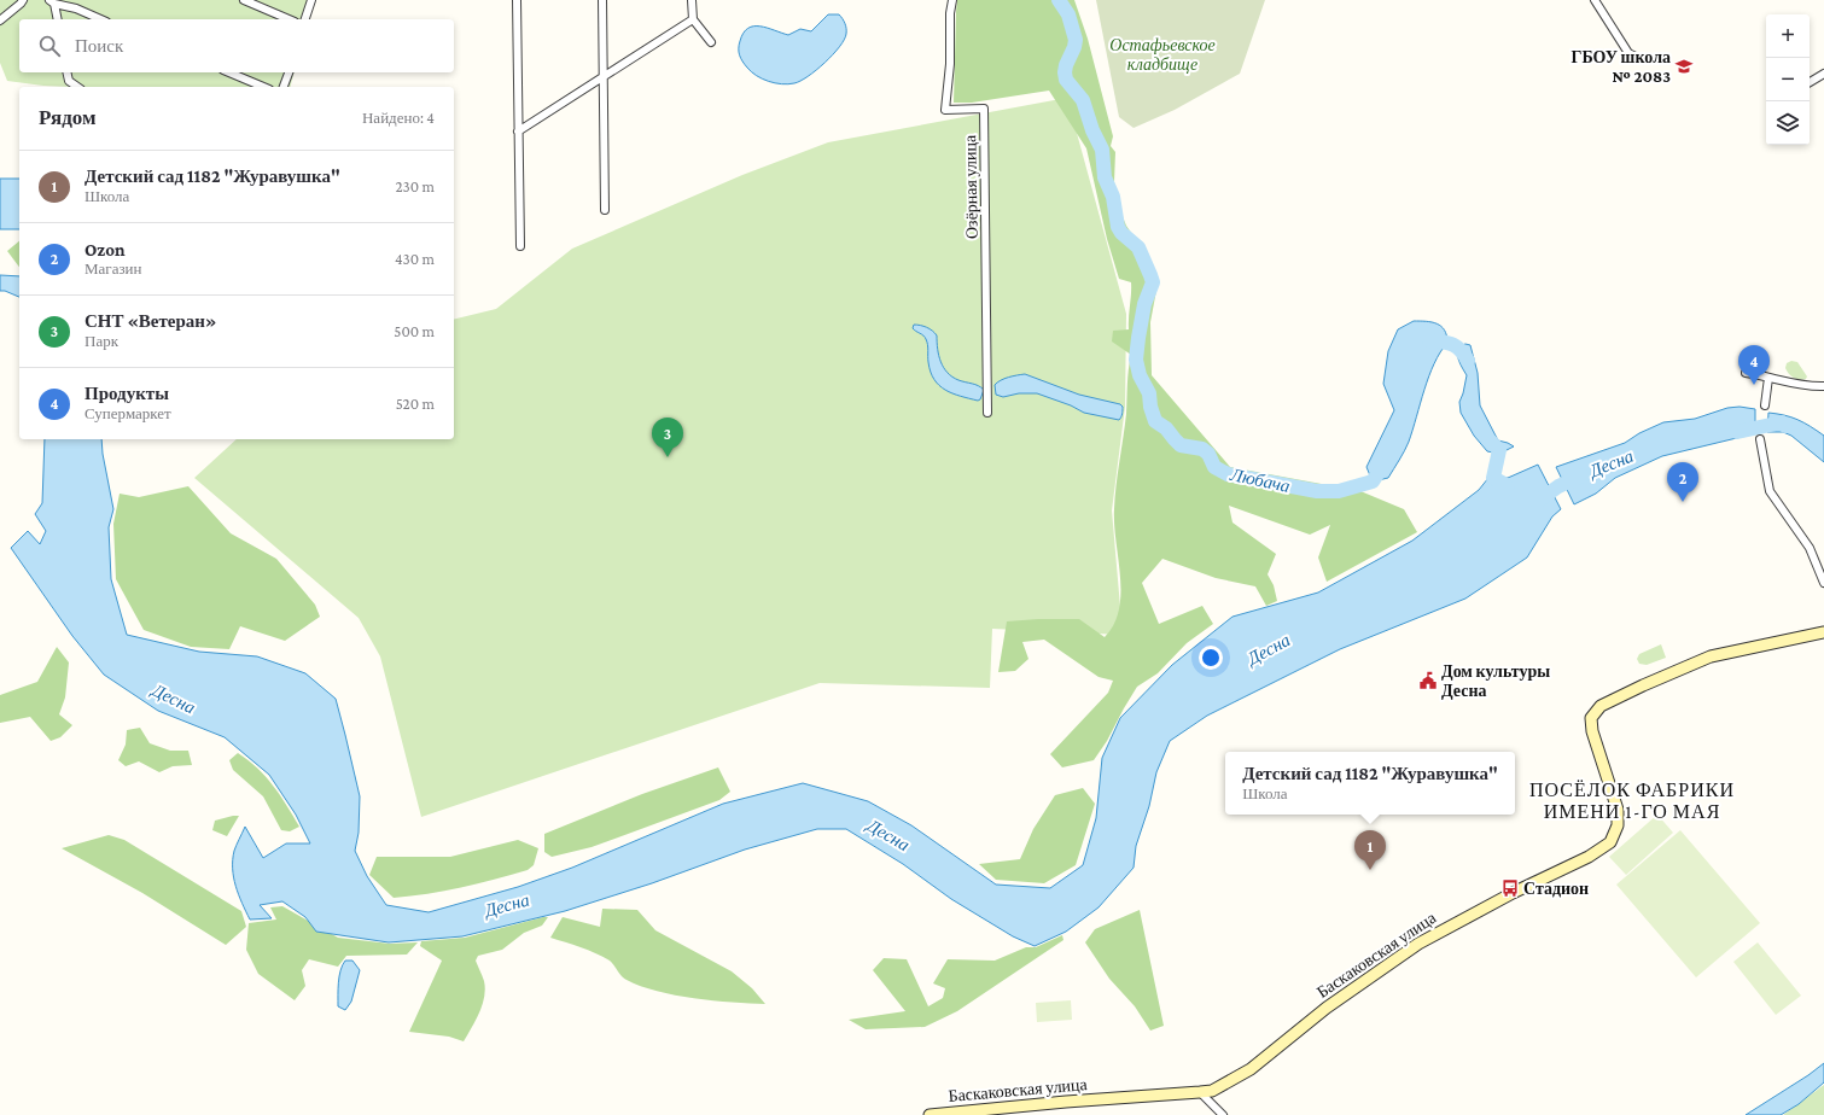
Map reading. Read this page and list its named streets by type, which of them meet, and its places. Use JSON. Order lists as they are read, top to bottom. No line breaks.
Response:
{"streets":{"street":["Озёрная улица","Баскаковская улица"]},"districts":["ПОСЁЛОК ФАБРИКИ ИМЕНИ 1-ГО МАЯ"],"water":["Десна","Любача"],"parks":["Остафьевское кладбище"],"places":{"school or university":["ГБОУ школа № 2083"],"public building":["Дом культуры Десна"],"bus stop":["Стадион"]},"page":{"map_buttons":["+","−"],"search":"Поиск","heading":["Рядом","Найдено: 4"],"list":[{"mark":"1","name":"Детский сад 1182 \"Журавушка\"","note":"Школа","value":"230 m"},{"mark":"2","name":"Ozon","note":"Магазин","value":"430 m"},{"mark":"3","name":"СНТ «Ветеран»","note":"Парк","value":"500 m"},{"mark":"4","name":"Продукты","note":"Супермаркет","value":"520 m"}],"pins":["4","3","2","1"],"popup":["Детский сад 1182 \"Журавушка\"","Школа"]}}
